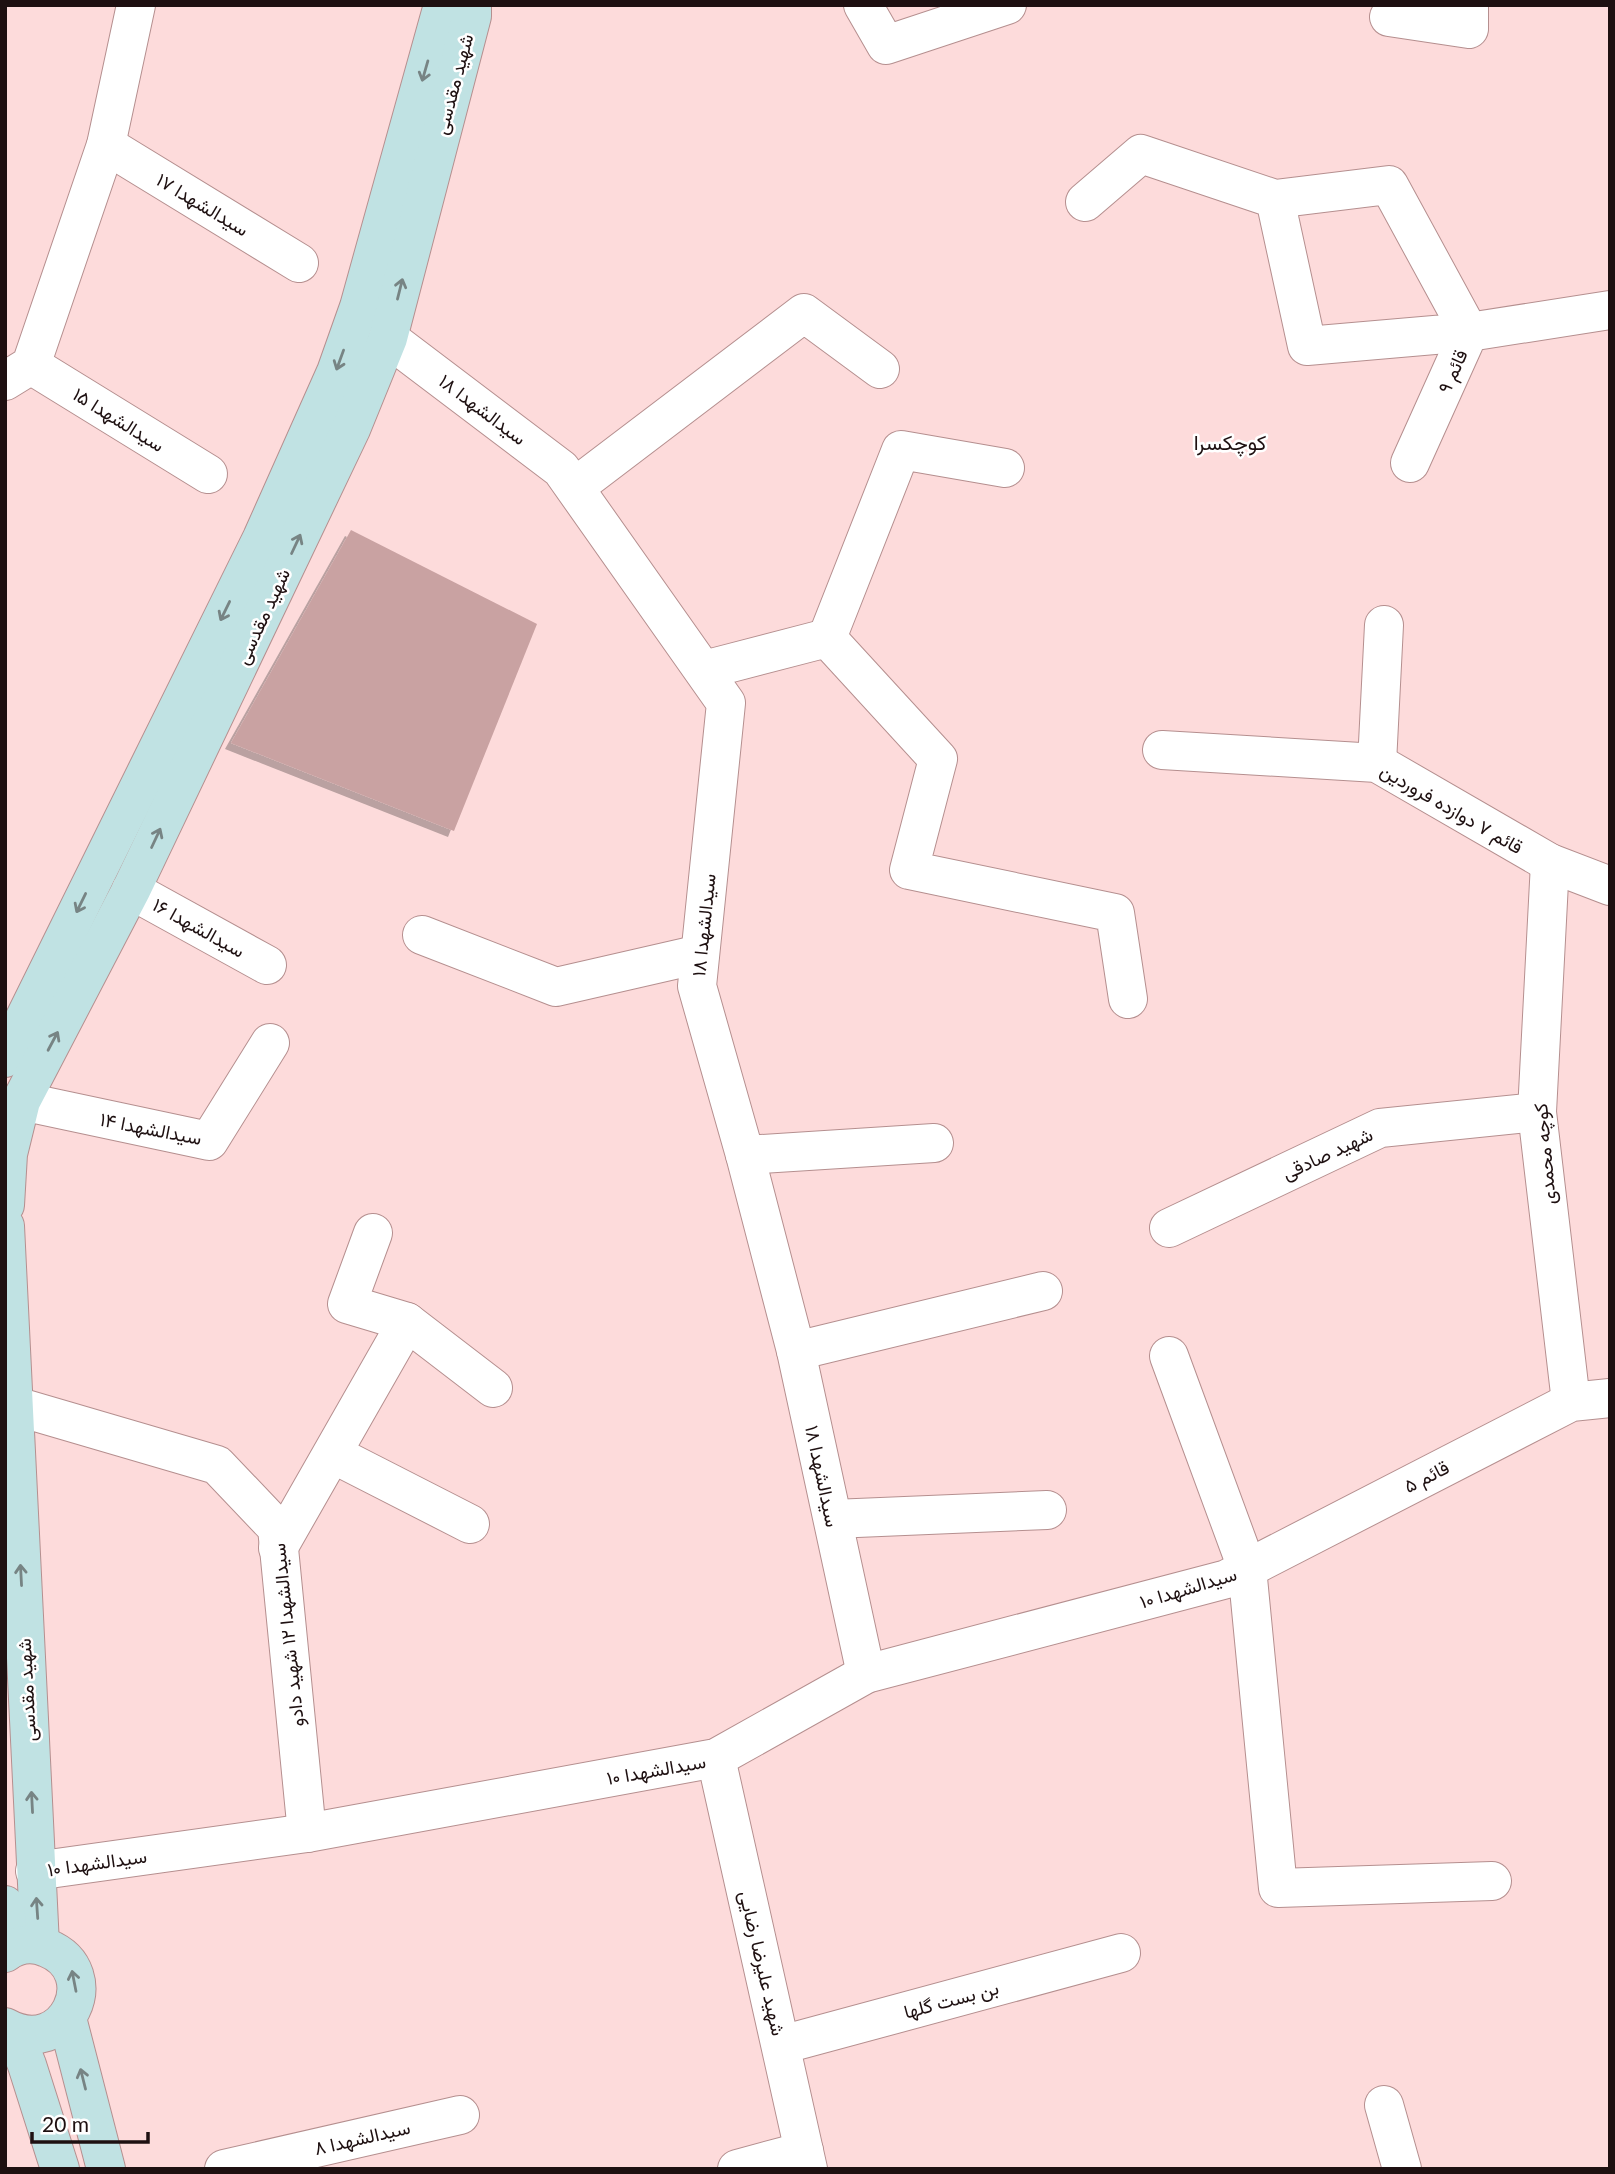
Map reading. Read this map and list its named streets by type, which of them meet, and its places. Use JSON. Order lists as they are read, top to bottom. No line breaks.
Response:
{"streets":{"main road":["شهید مقدسی"],"street":["سیدالشهدا ۱۷","قائم ۹","سیدالشهدا ۱۸","سیدالشهدا ۱۵","قائم ۷ دوازده فروردین","سیدالشهدا ۱۶","سیدالشهدا ۱۴","شهید صادقی","کوچه محمدی","قائم ۵","سیدالشهدا ۱۰","سیدالشهدا ۱۲ شهید دادو","شهید علیرضا رضایی","بن بست گلها","سیدالشهدا ۸"]},"crossings":[["شهید مقدسی","سیدالشهدا ۱۸"],["شهید مقدسی","سیدالشهدا ۱۶"],["شهید مقدسی","سیدالشهدا ۱۴"],["شهید مقدسی","سیدالشهدا ۱۰"],["شهید مقدسی","سیدالشهدا ۱۲ شهید دادو"],["سیدالشهدا ۱۸","سیدالشهدا ۱۰"],["قائم ۷ دوازده فروردین","کوچه محمدی"],["شهید صادقی","کوچه محمدی"],["کوچه محمدی","قائم ۵"],["قائم ۵","سیدالشهدا ۱۰"],["سیدالشهدا ۱۰","سیدالشهدا ۱۲ شهید دادو"],["سیدالشهدا ۱۰","شهید علیرضا رضایی"],["شهید علیرضا رضایی","بن بست گلها"]],"districts":["کوچکسرا"],"scale_bar":"20 m"}
